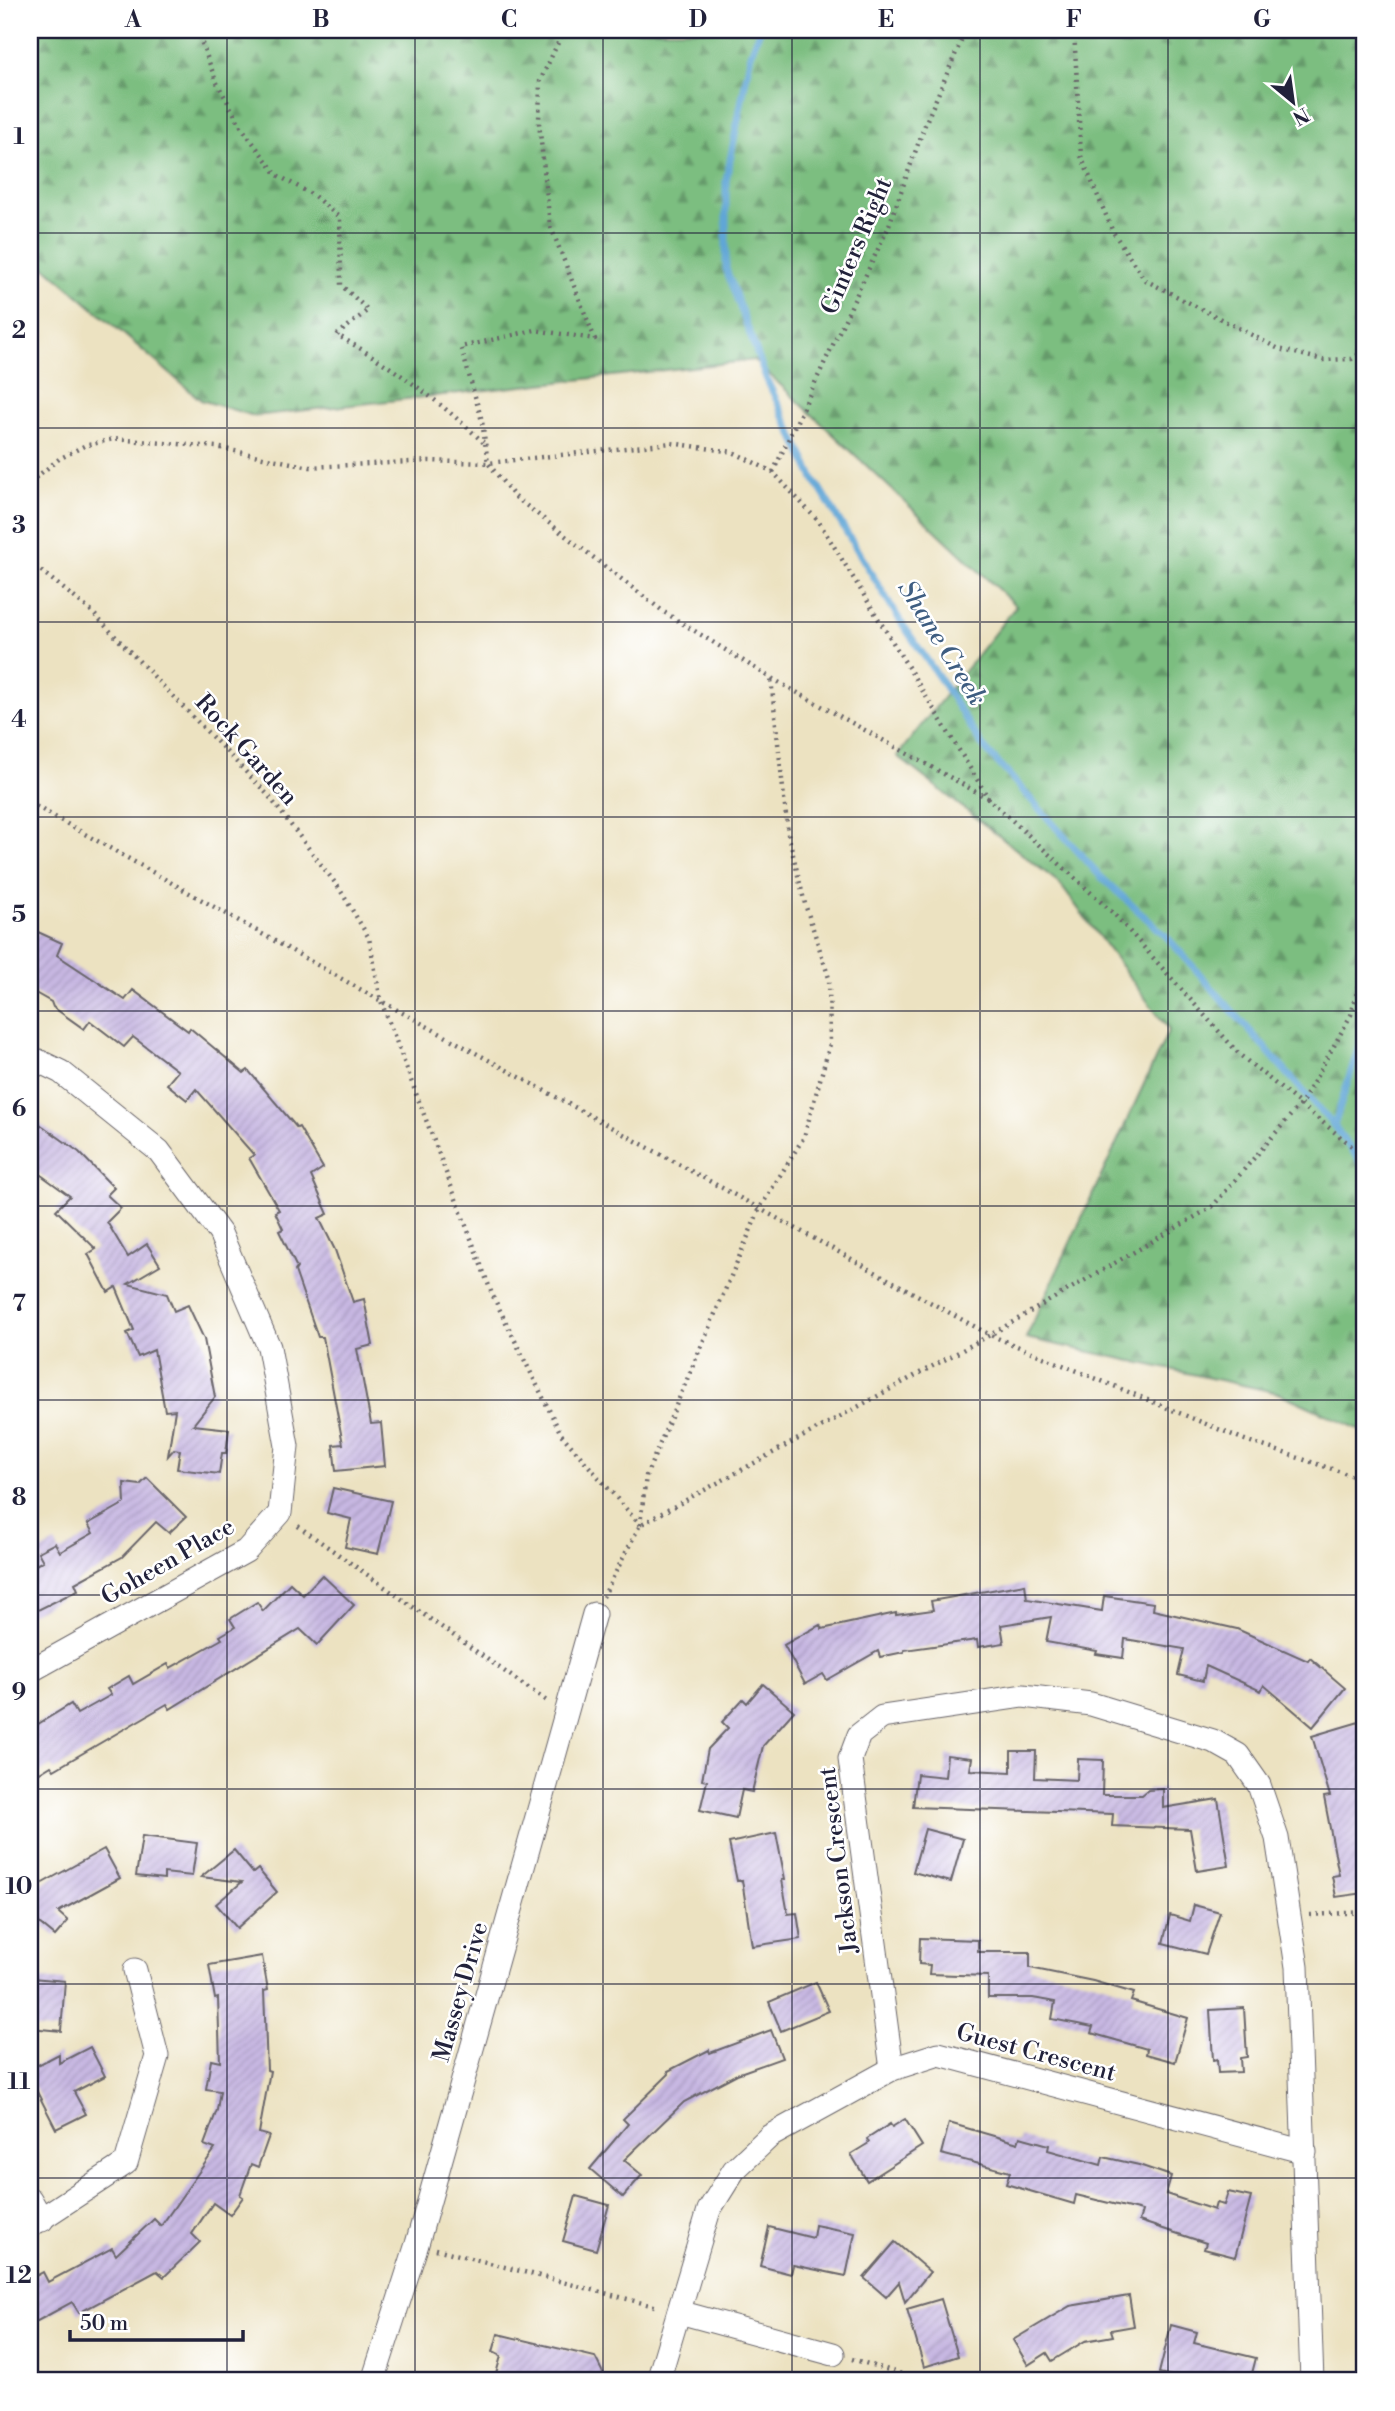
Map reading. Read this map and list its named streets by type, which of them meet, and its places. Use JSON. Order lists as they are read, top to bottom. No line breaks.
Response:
{"streets":{"street":["Goheen Place","Jackson Crescent","Massey Drive","Guest Crescent"],"path":["Ginters Right","Rock Garden"]},"crossings":[["Jackson Crescent","Guest Crescent"]],"water":["Shane Creek"],"scale_bar":"50 m","north":"bottom right","grid":{"columns":["A","B","C","D","E","F","G"],"rows":["1","2","3","4","5","6","7","8","9","10","11","12"]}}
